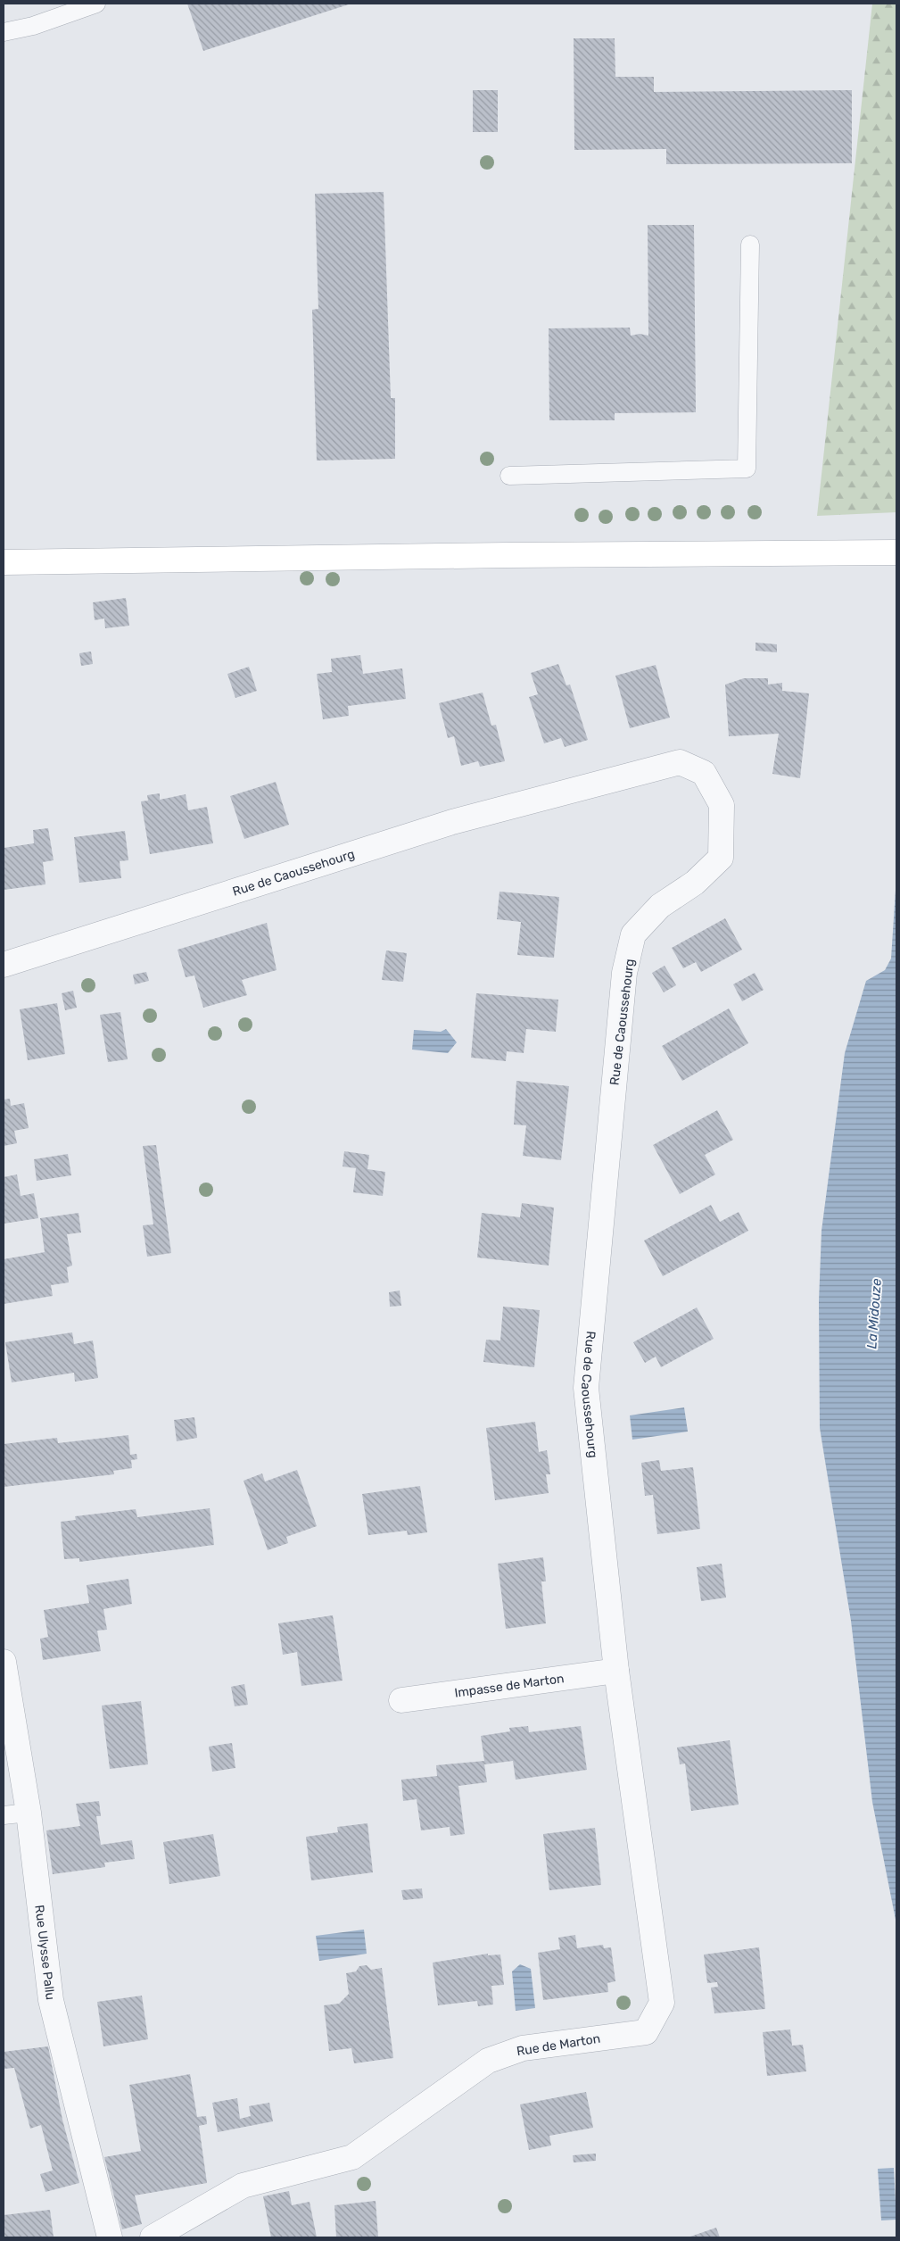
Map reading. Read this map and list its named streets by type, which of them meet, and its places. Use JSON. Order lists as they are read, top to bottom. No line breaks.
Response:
{"streets":{"street":["Rue de Caoussehourg","Impasse de Marton","Rue Ulysse Pallu","Rue de Marton"]},"crossings":[["Rue de Caoussehourg","Impasse de Marton"],["Rue de Caoussehourg","Rue de Marton"],["Impasse de Marton","Rue de Marton"]],"water":["La Midouze"]}
